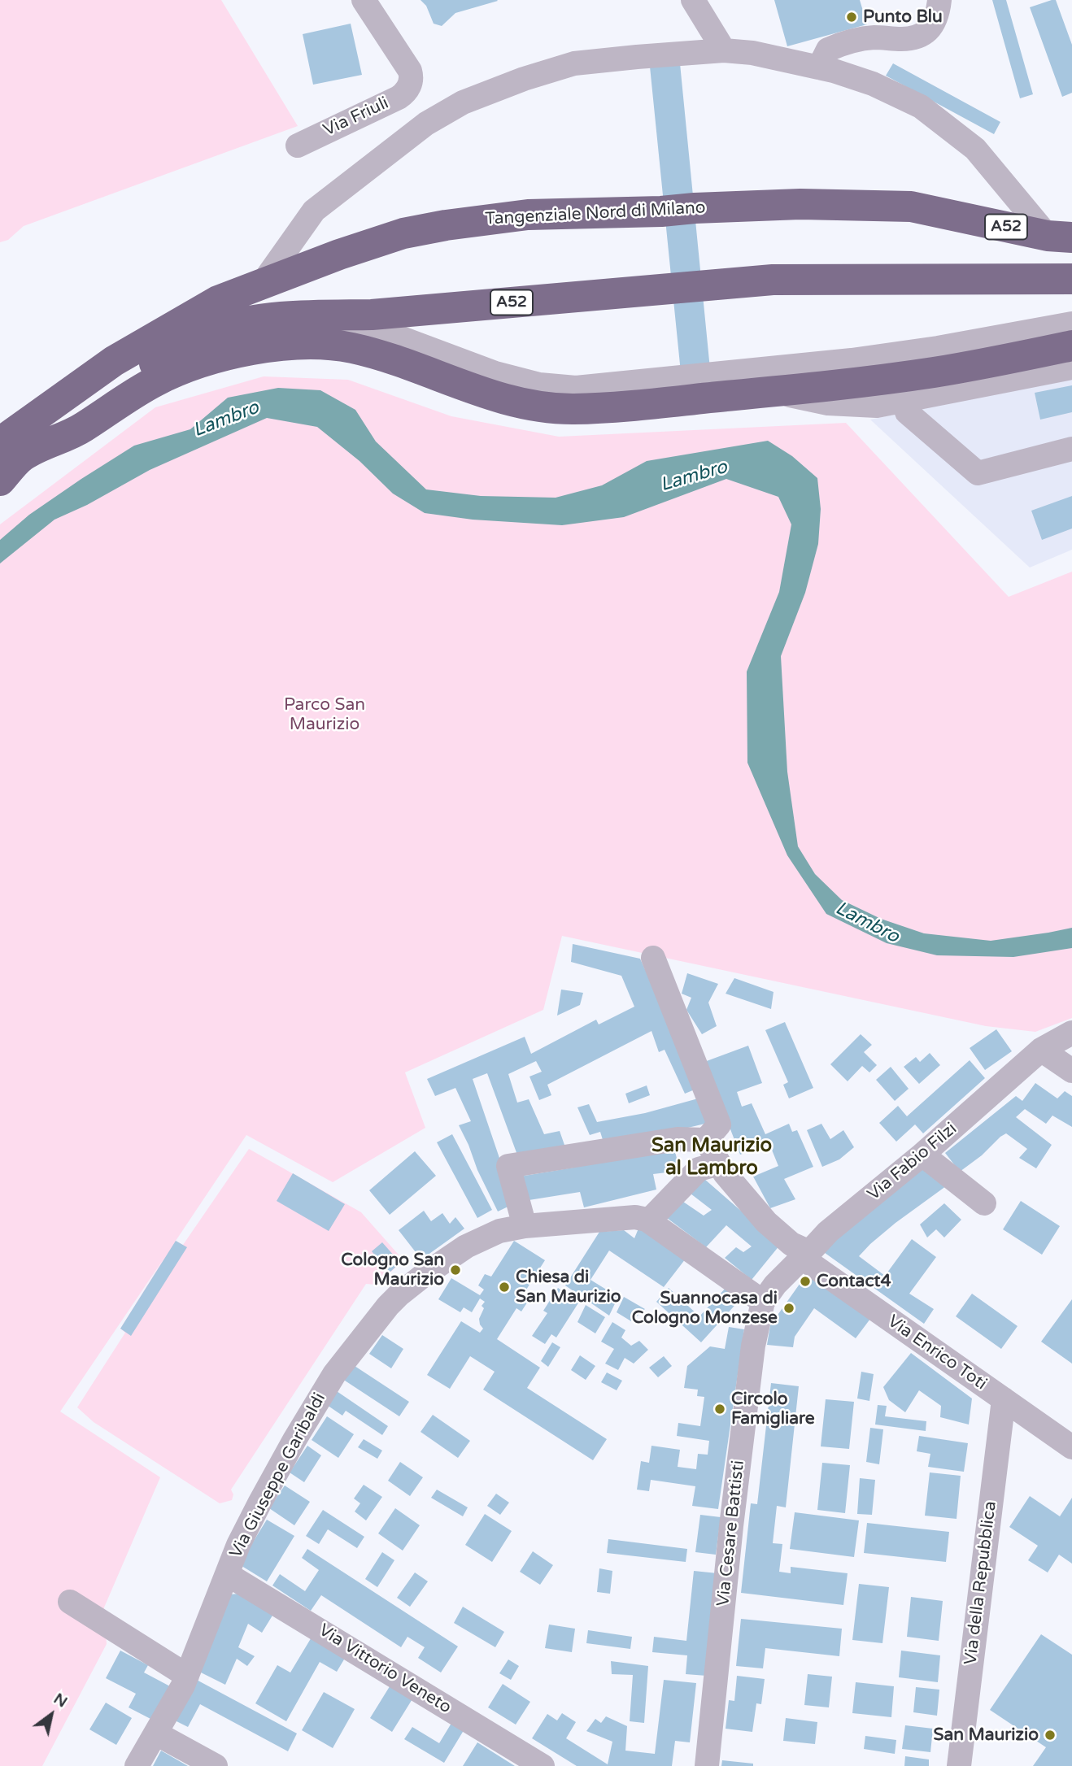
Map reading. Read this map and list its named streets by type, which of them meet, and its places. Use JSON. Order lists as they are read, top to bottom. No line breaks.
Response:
{"streets":{"highway":["Tangenziale Nord di Milano","A52"],"street":["Via Friuli","Via Fabio Filzi","Via Enrico Toti","Via Giuseppe Garibaldi","Via Cesare Battisti","Via della Repubblica","Via Vittorio Veneto"]},"crossings":[["Tangenziale Nord di Milano","A52"],["Via Fabio Filzi","Via Enrico Toti"],["Via Fabio Filzi","Via Cesare Battisti"],["Via Enrico Toti","Via della Repubblica"],["Via Giuseppe Garibaldi","Via Vittorio Veneto"]],"districts":["San Maurizio al Lambro"],"water":["Lambro"],"parks":["Parco San Maurizio"],"places":["Punto Blu","Cologno San Maurizio","Contact4","Chiesa di San Maurizio","Suannocasa di Cologno Monzese","Circolo Famigliare","San Maurizio"],"north":"top right"}
